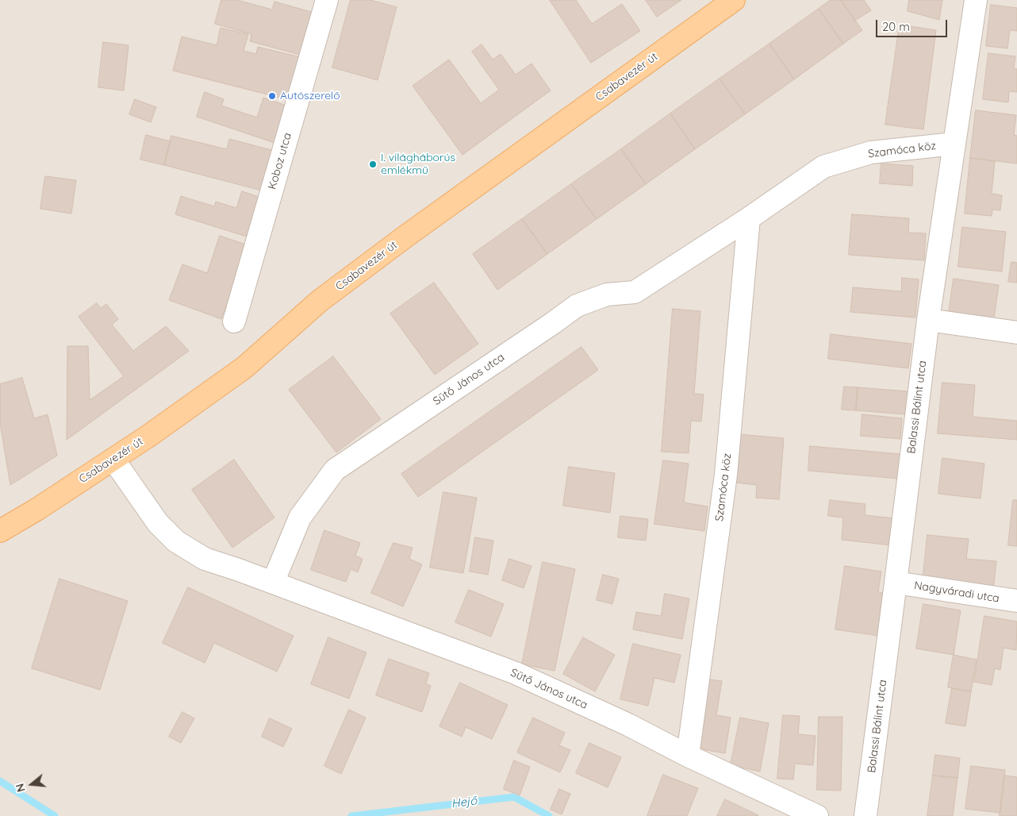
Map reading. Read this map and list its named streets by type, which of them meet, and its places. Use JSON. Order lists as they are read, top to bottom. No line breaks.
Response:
{"streets":{"main road":["Csabavezér út"],"street":["Szamóca köz","Koboz utca","Sütő János utca","Balassi Bálint utca","Nagyváradi utca"]},"crossings":[["Csabavezér út","Sütő János utca"],["Szamóca köz","Sütő János utca"],["Szamóca köz","Balassi Bálint utca"],["Balassi Bálint utca","Nagyváradi utca"]],"water":["Hejő"],"places":["Autószerelő","I. világháborús emlékmű"],"scale_bar":"20 m","north":"left"}
